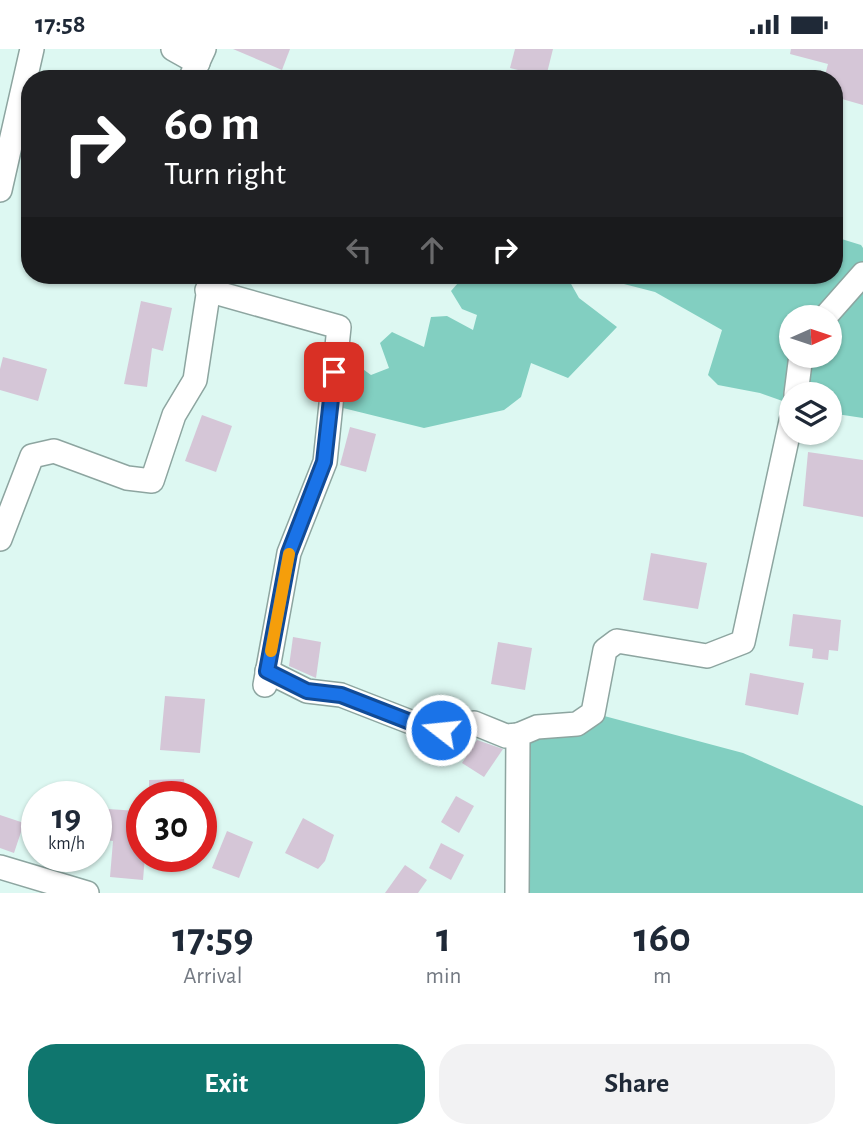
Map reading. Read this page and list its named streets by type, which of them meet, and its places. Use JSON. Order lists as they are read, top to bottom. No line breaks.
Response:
{"north":"right","page":{"status":"17:58","turn":["60 m","Turn right"],"speed":"19 km/h","limit":"30","eta":["17:59","Arrival","1","min","160","m"],"buttons":["Exit","Share"]}}
